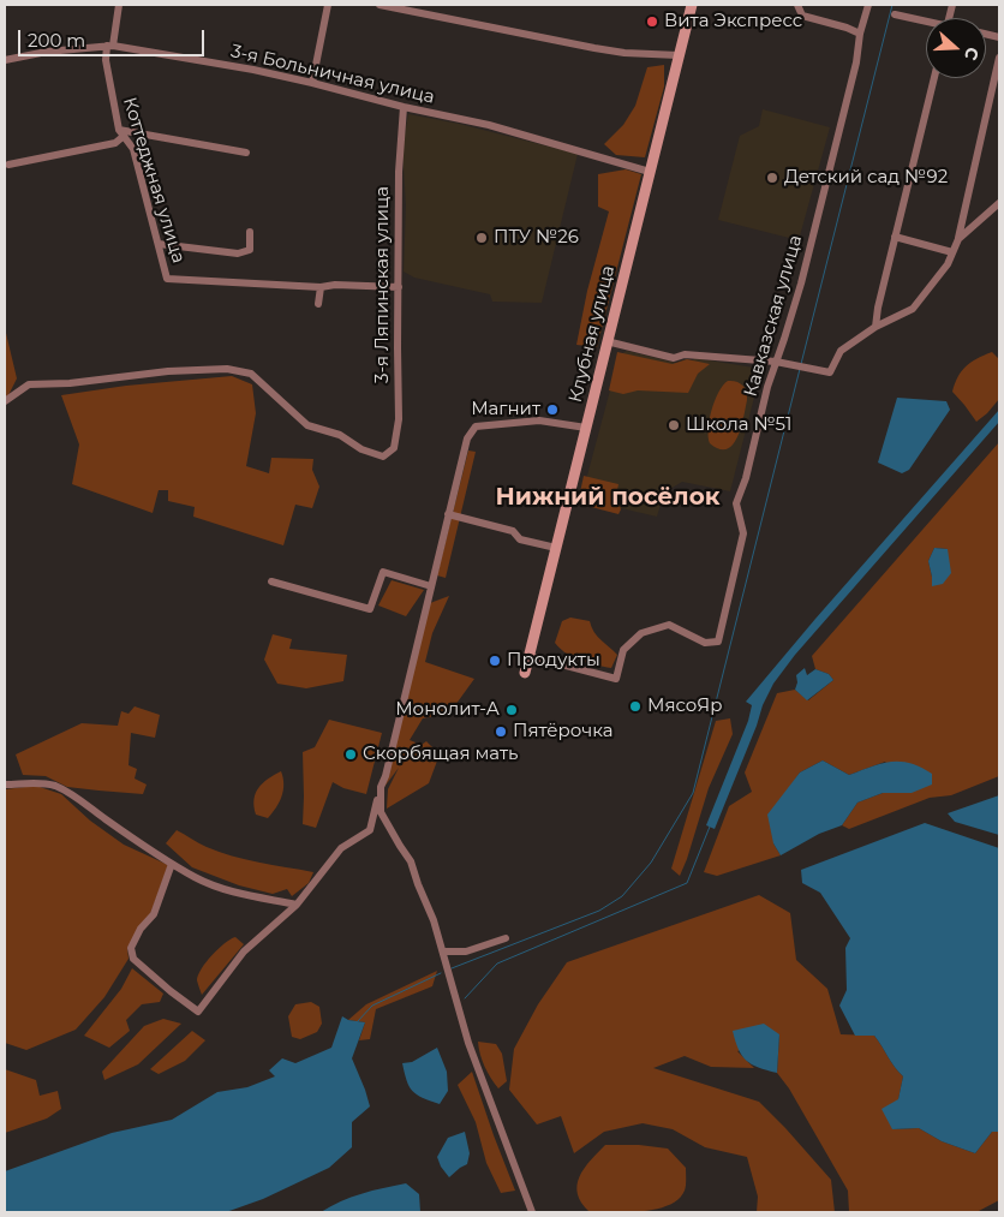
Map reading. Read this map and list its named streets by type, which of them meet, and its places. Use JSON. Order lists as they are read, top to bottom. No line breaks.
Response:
{"streets":{"street":["3-я Больничная улица","Коттеджная улица","3-я Ляпинская улица","Кавказская улица","Клубная улица"]},"crossings":[["3-я Больничная улица","Коттеджная улица"],["3-я Больничная улица","3-я Ляпинская улица"],["3-я Больничная улица","Клубная улица"],["Кавказская улица","Клубная улица"]],"districts":["Нижний посёлок"],"places":["Вита Экспресс","Детский сад №92","ПТУ №26","Магнит","Школа №51","Продукты","МясоЯр","Монолит-А","Пятёрочка","Скорбящая мать"],"scale_bar":"200 m","north":"right"}
